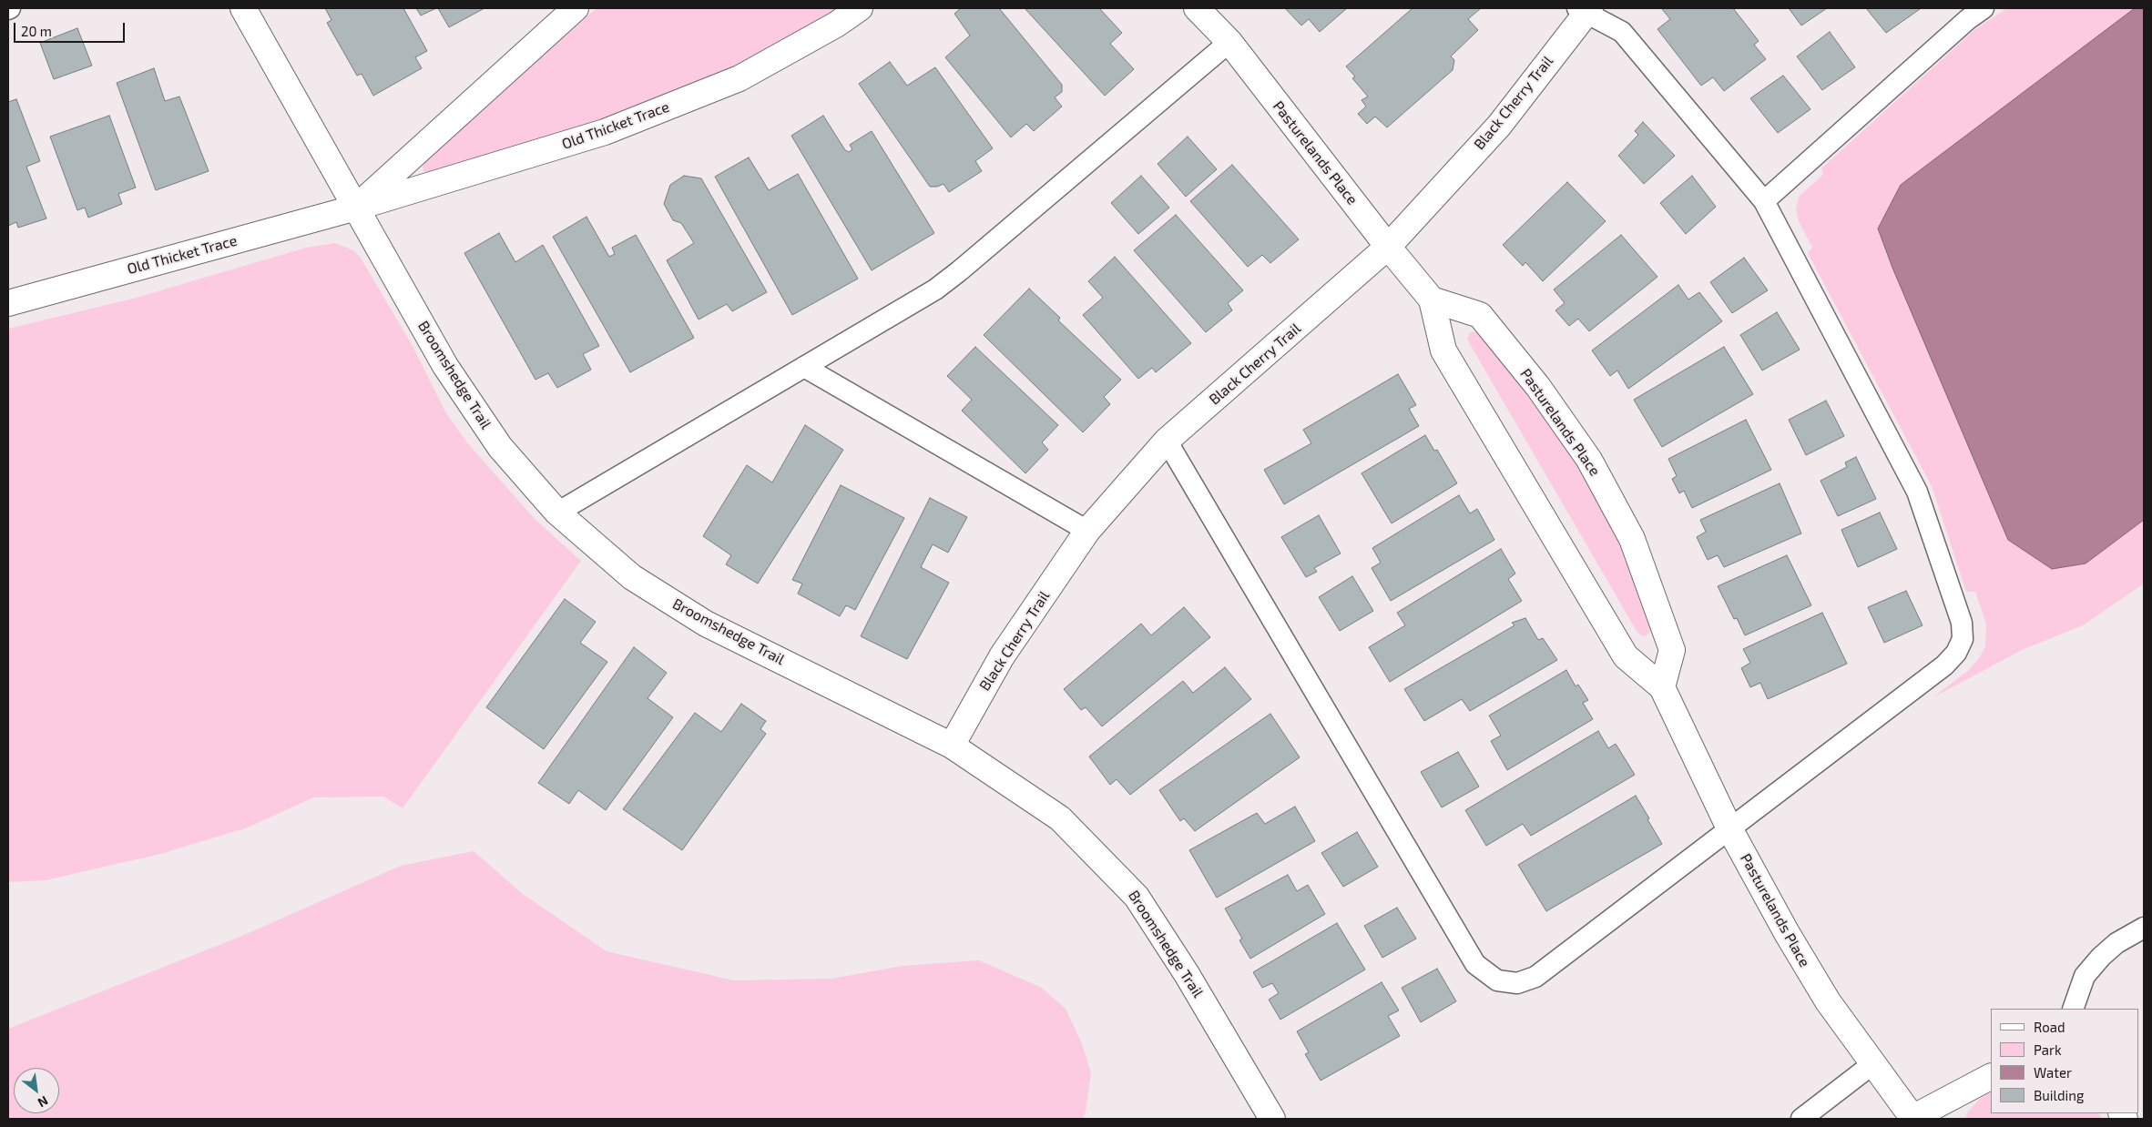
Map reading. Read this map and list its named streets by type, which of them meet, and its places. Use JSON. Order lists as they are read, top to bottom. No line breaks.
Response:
{"streets":{"street":["Black Cherry Trail","Old Thicket Trace","Pasturelands Place","Broomshedge Trail"]},"crossings":[["Black Cherry Trail","Pasturelands Place"],["Black Cherry Trail","Broomshedge Trail"],["Old Thicket Trace","Broomshedge Trail"]],"legend":["Road","Park","Water","Building"],"scale_bar":"20 m","north":"bottom right"}
